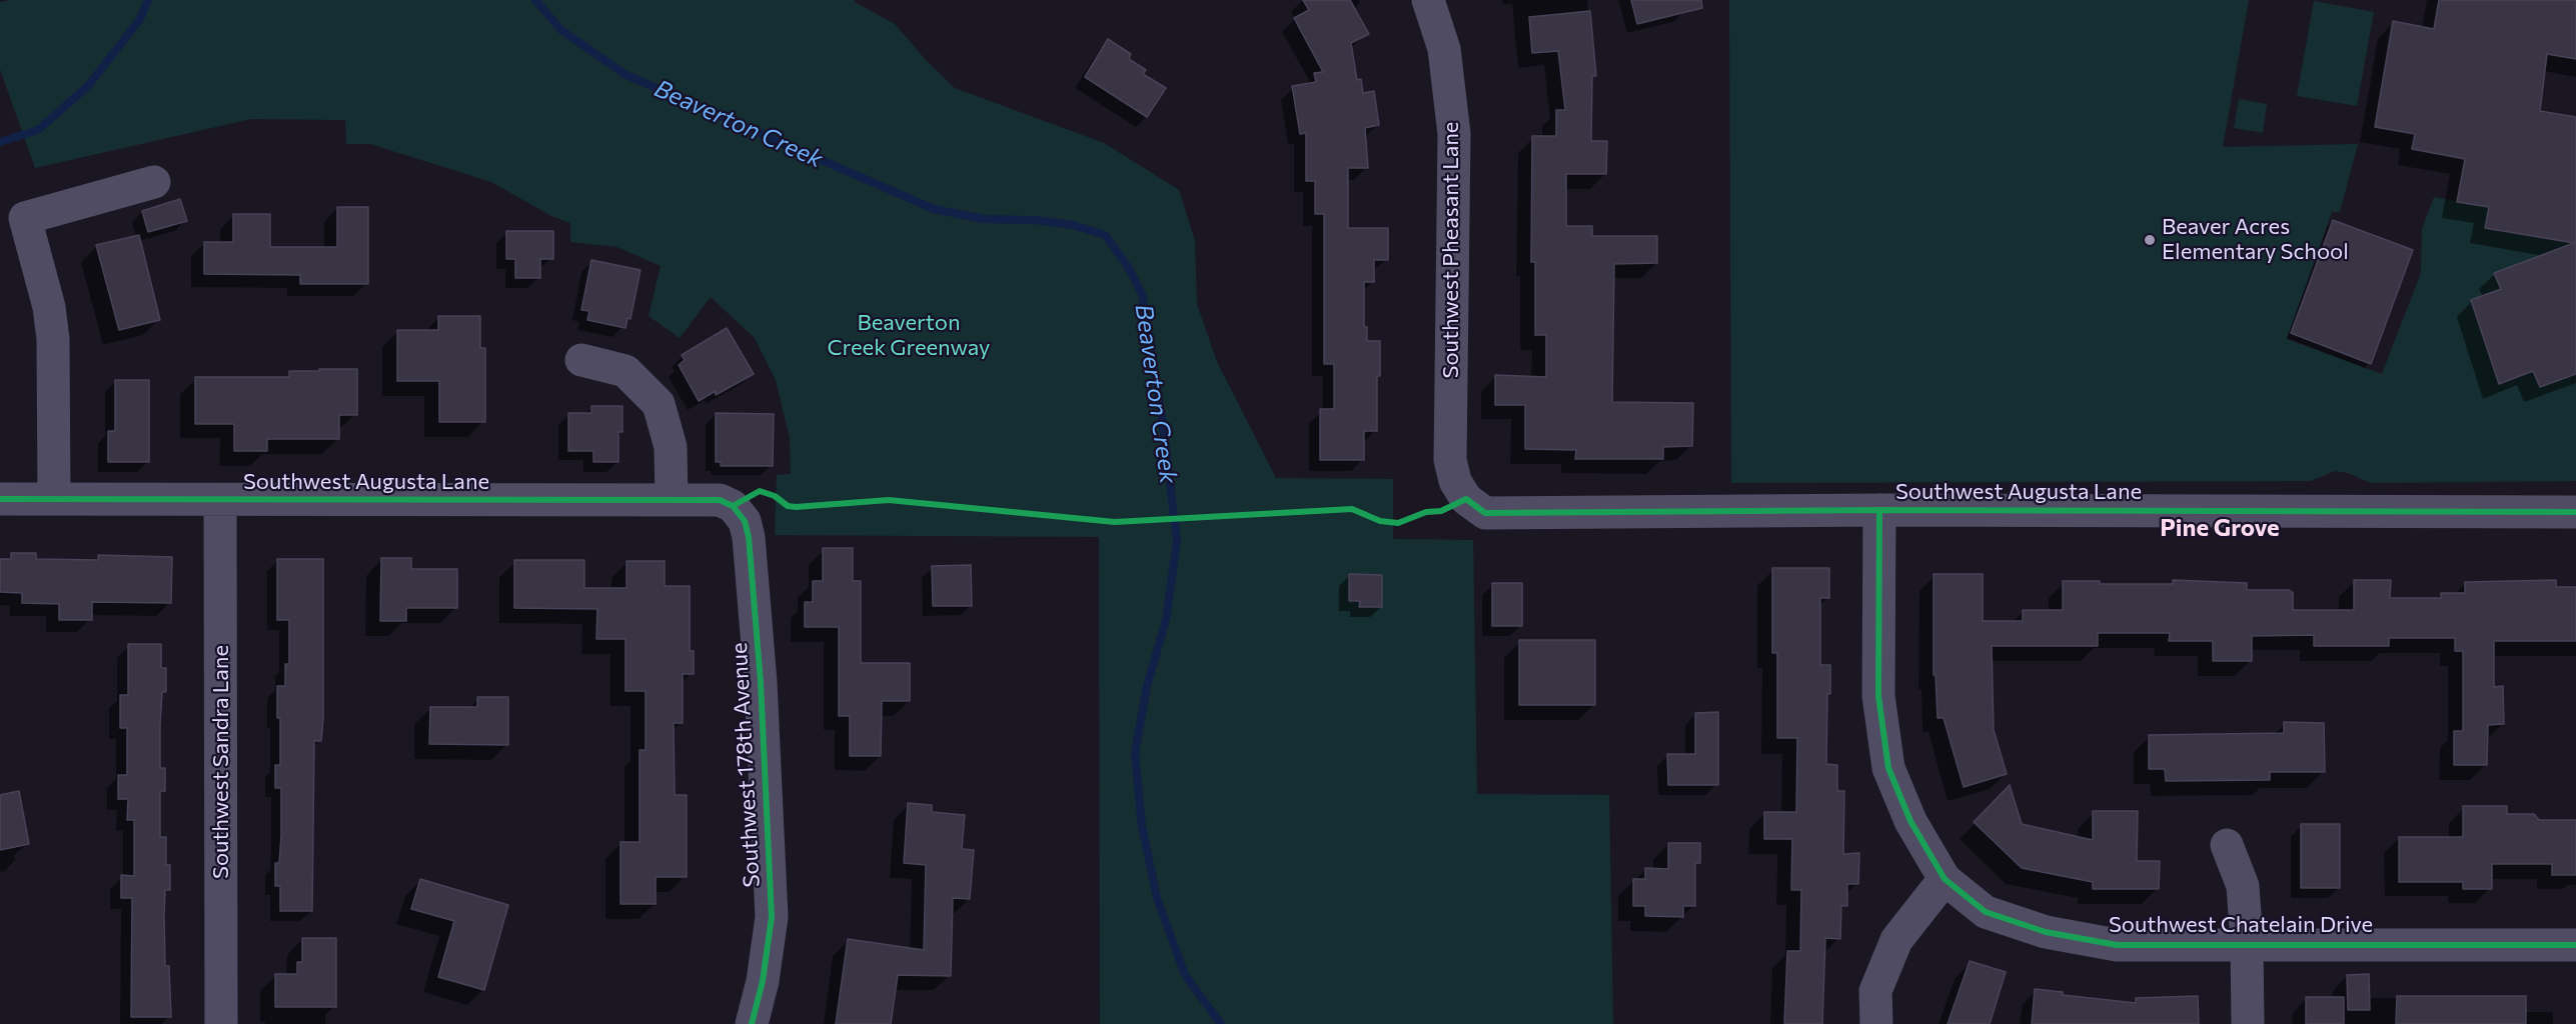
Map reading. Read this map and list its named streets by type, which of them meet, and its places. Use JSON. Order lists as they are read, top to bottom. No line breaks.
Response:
{"streets":{"street":["Southwest Pheasant Lane","Southwest Augusta Lane","Southwest Sandra Lane","Southwest 178th Avenue","Southwest Chatelain Drive"]},"crossings":[["Southwest Pheasant Lane","Southwest Augusta Lane"],["Southwest Augusta Lane","Southwest Sandra Lane"],["Southwest Augusta Lane","Southwest 178th Avenue"],["Southwest Augusta Lane","Southwest Chatelain Drive"]],"districts":["Pine Grove"],"water":["Beaverton Creek"],"parks":["Beaverton Creek Greenway"],"places":["Beaver Acres Elementary School"]}
